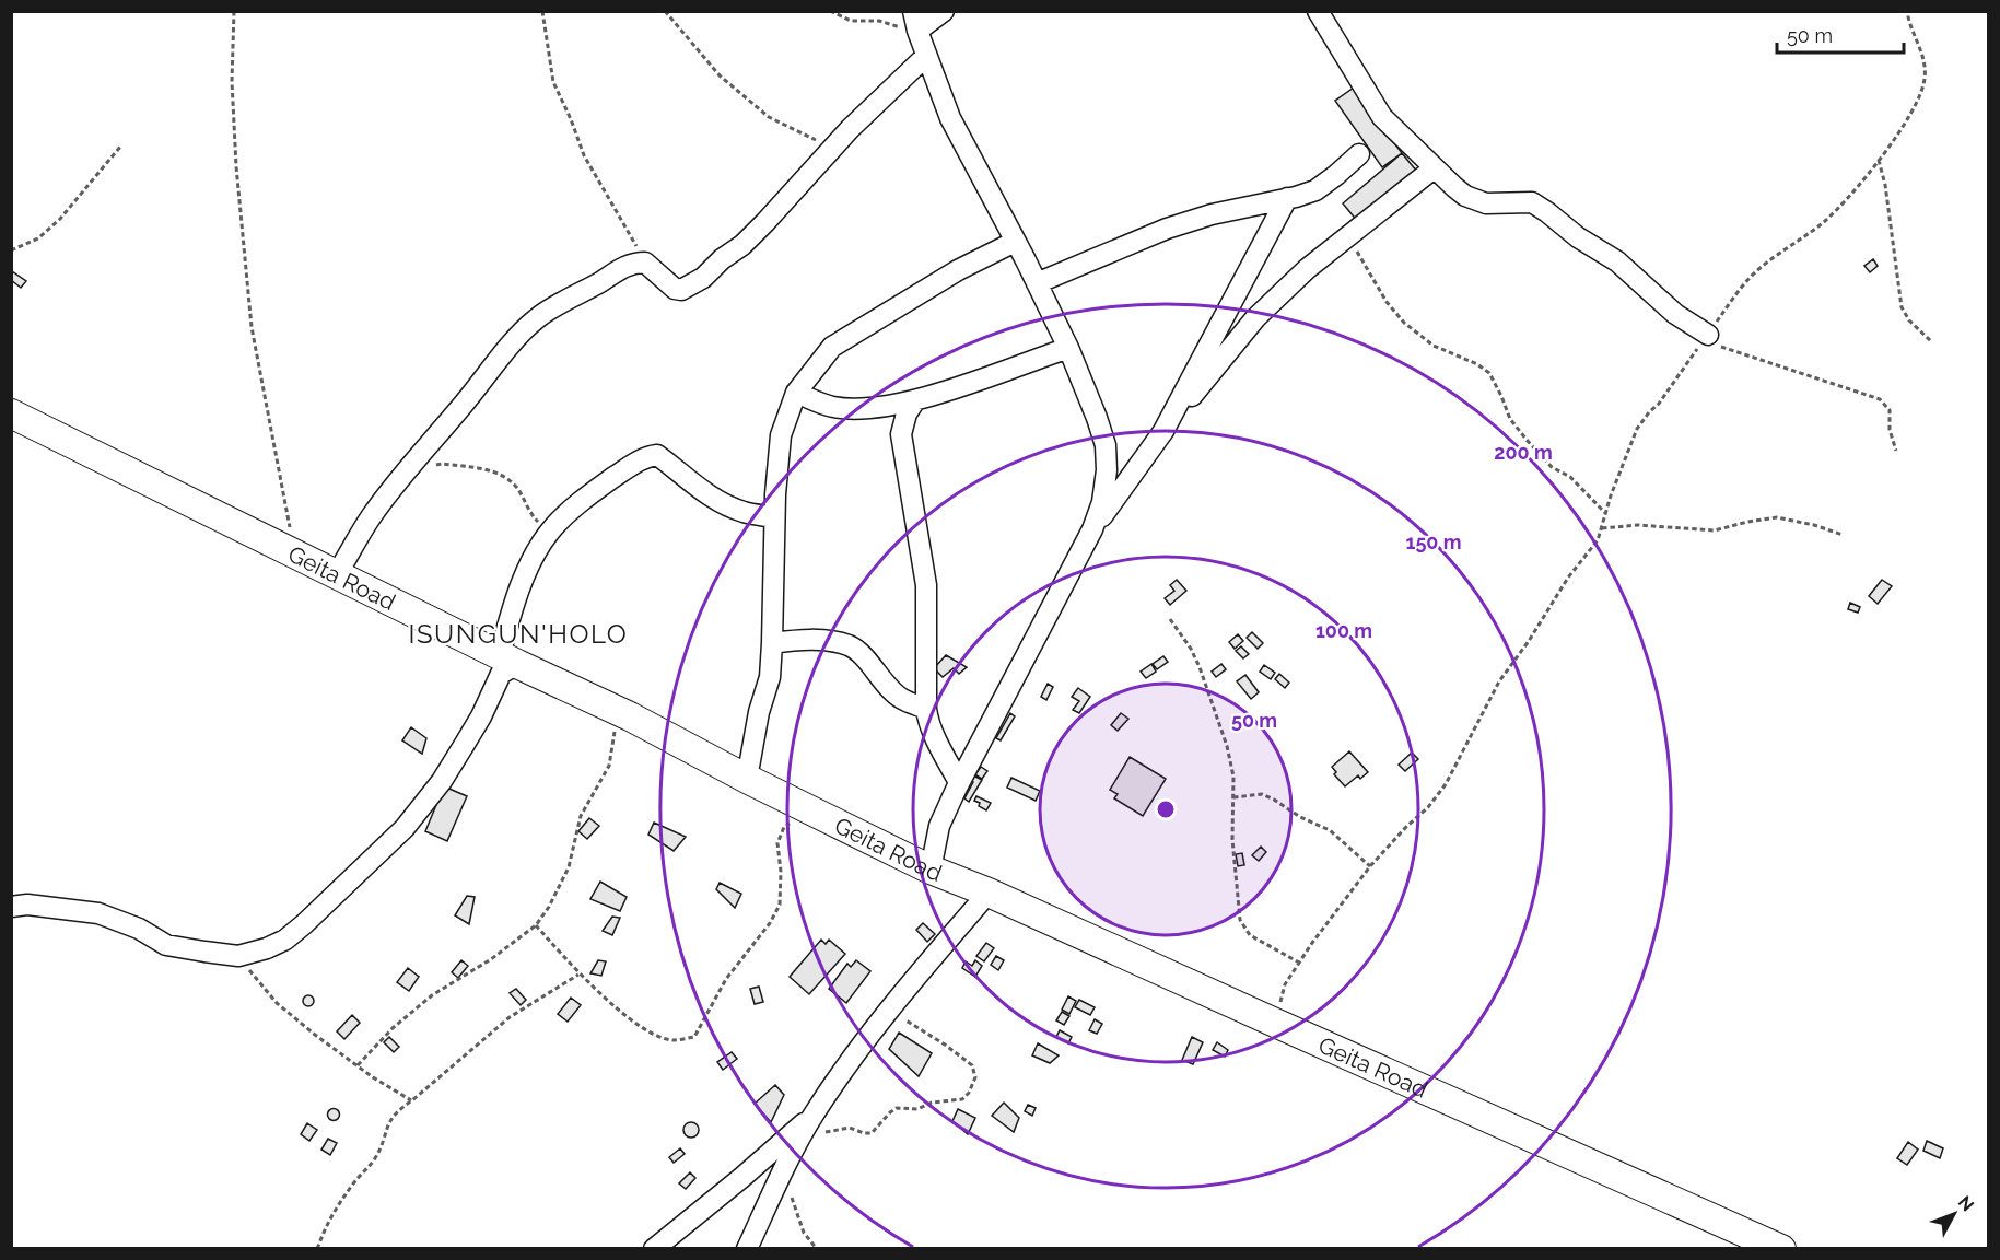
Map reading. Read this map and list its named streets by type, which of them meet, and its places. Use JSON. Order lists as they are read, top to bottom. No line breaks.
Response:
{"streets":{"highway":["Geita Road"]},"districts":["ISUNGUN'HOLO"],"scale_bar":"50 m","north":"top right","rings":["200 m","150 m","100 m","50 m"]}
